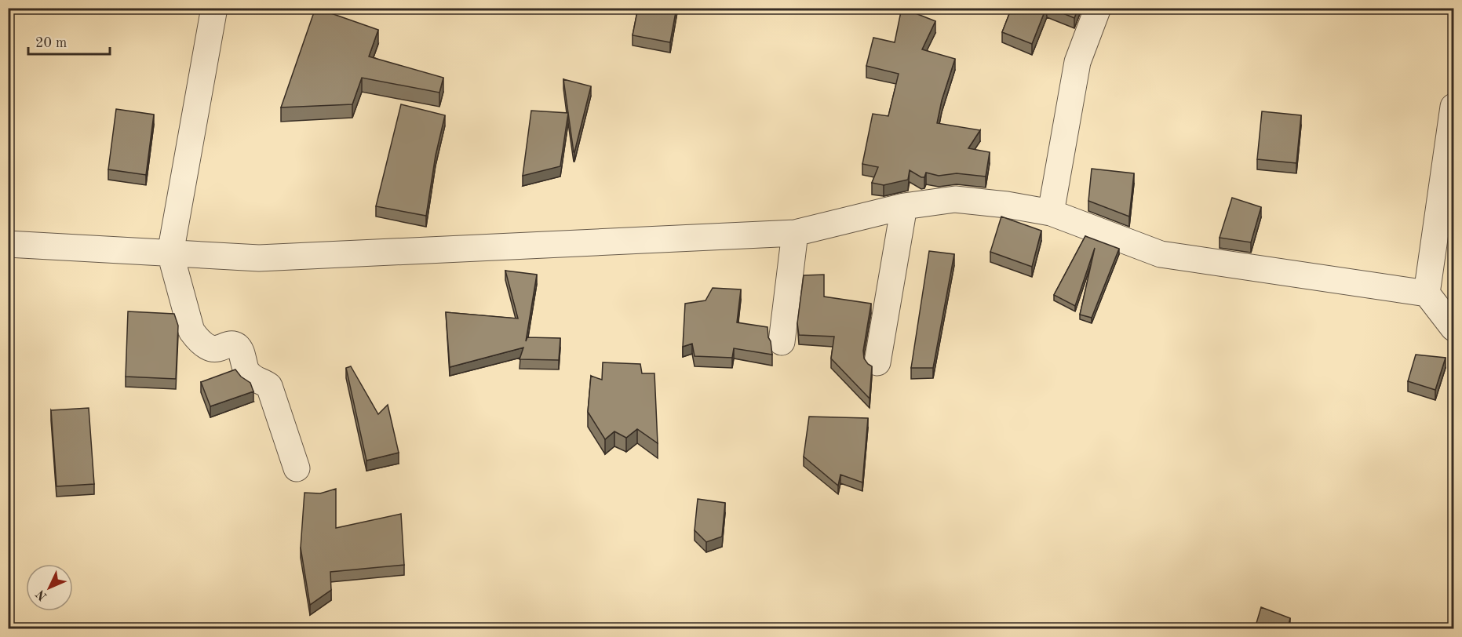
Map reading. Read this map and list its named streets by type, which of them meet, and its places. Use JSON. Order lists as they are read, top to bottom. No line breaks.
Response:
{"scale_bar":"20 m","north":"bottom left"}
